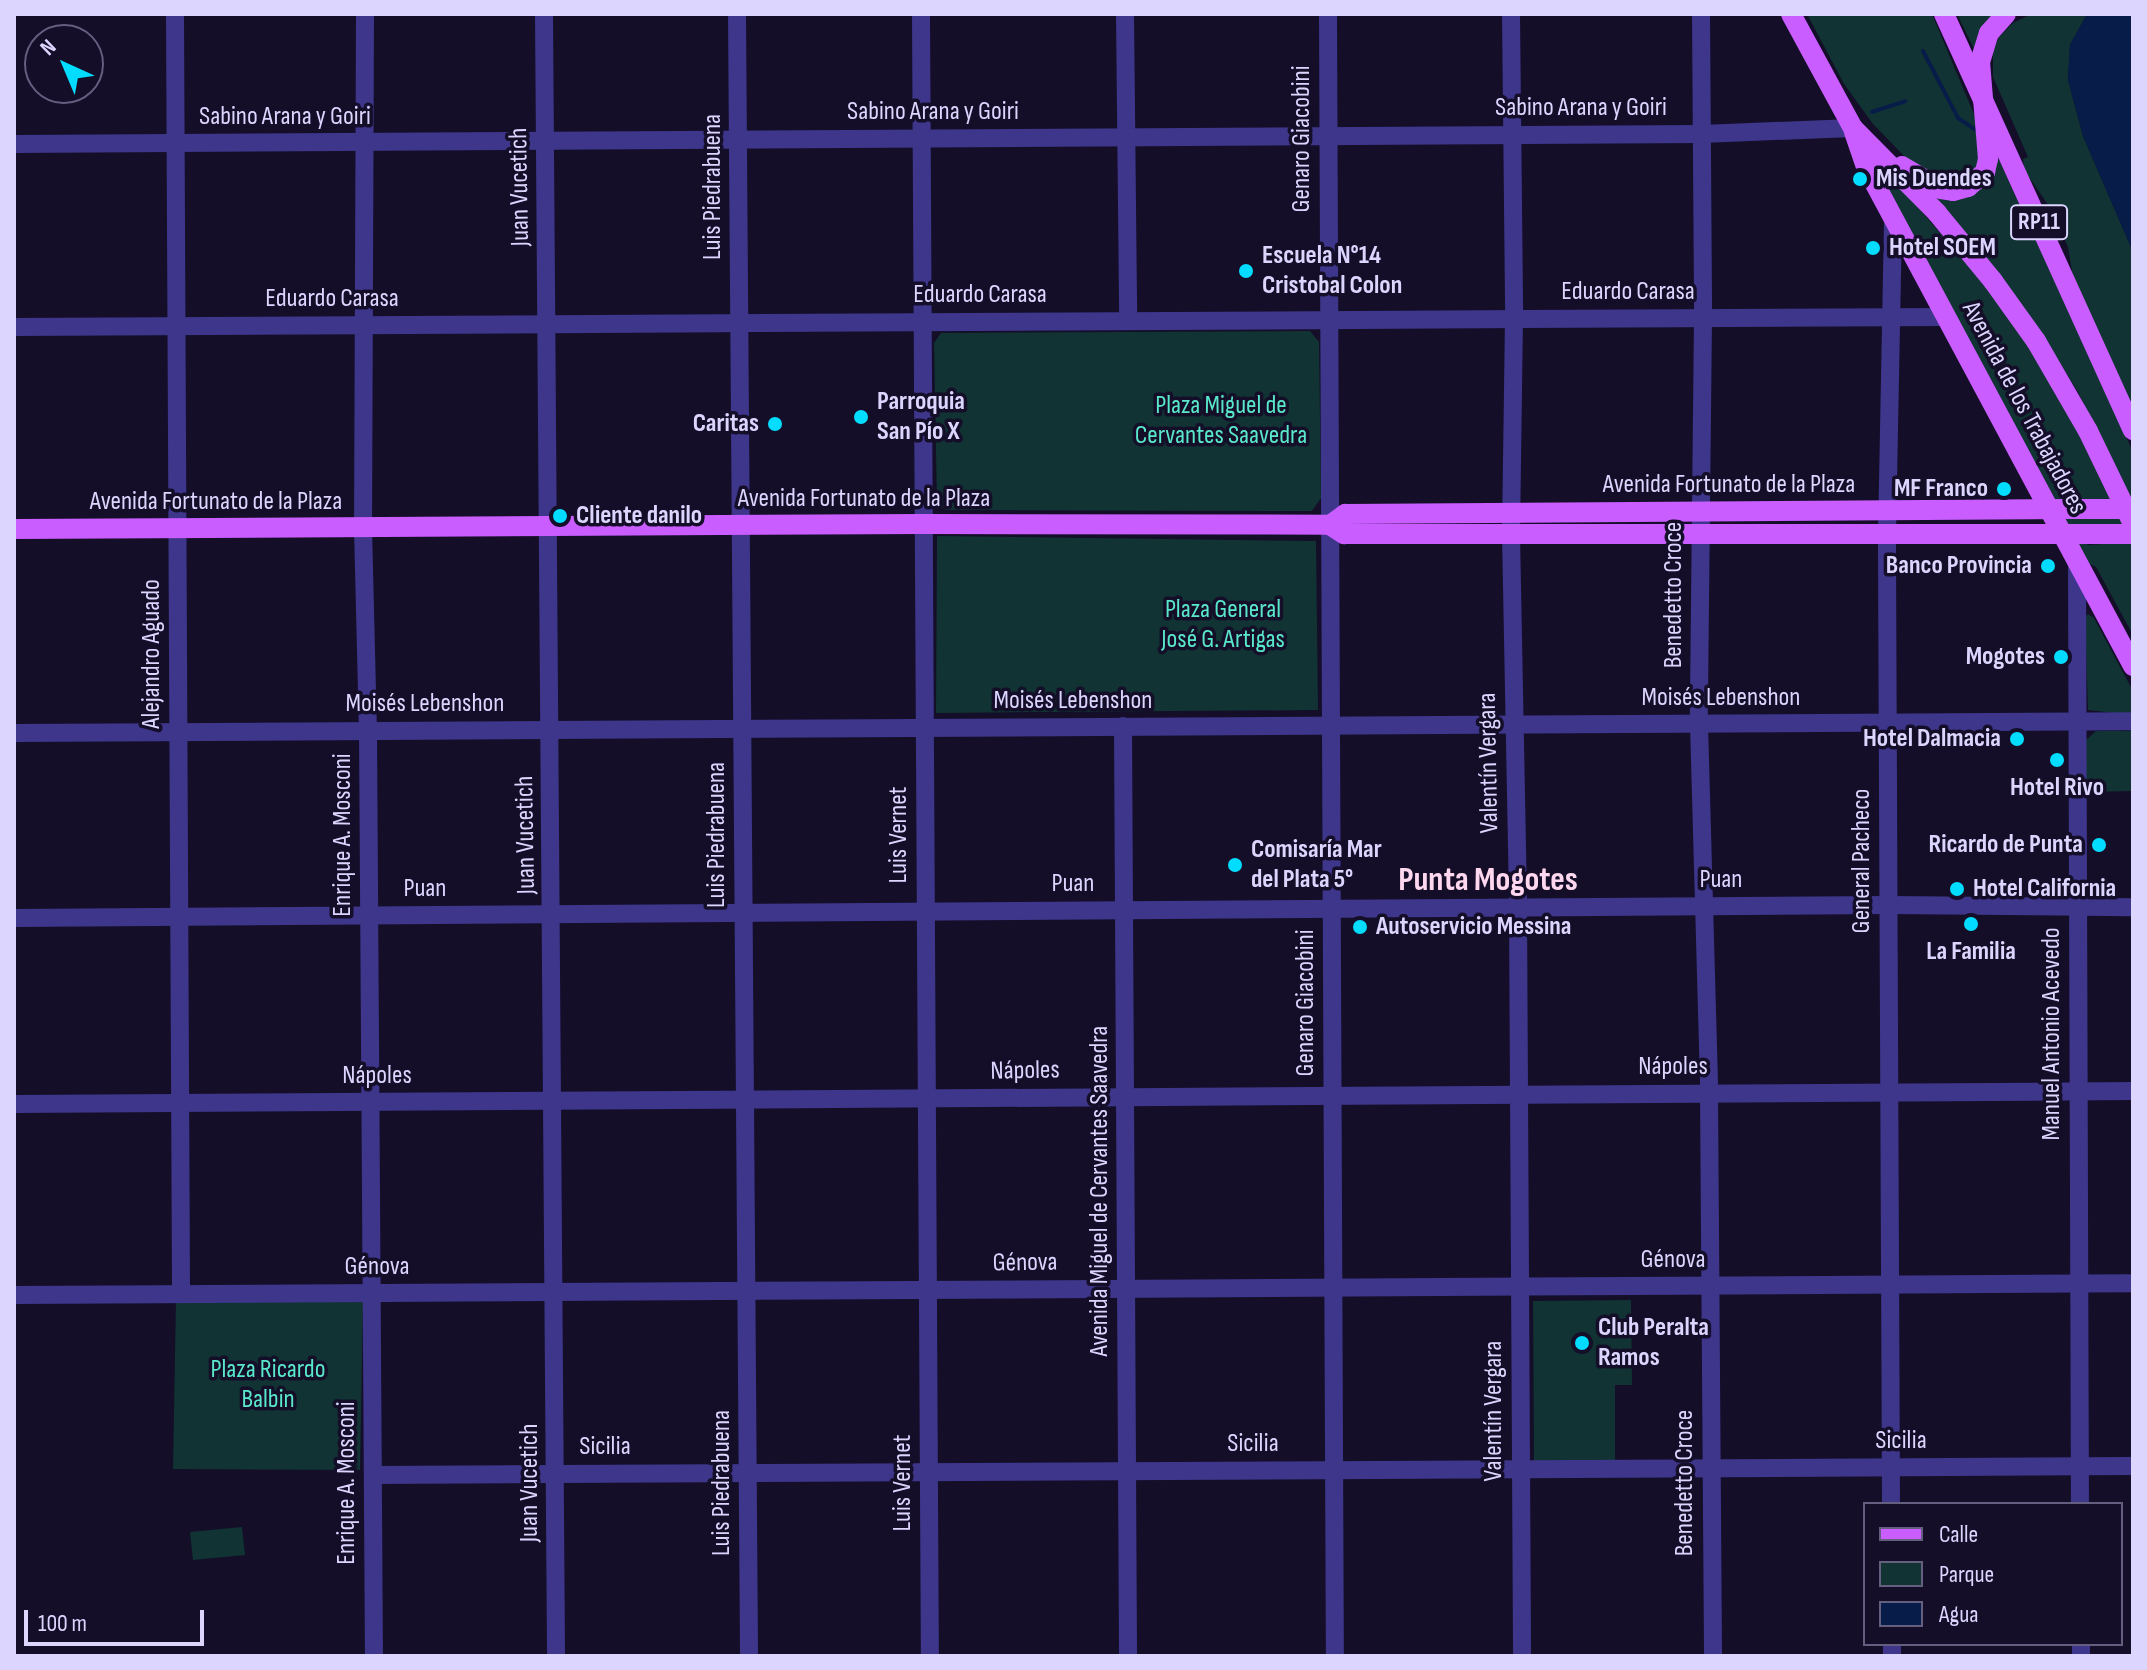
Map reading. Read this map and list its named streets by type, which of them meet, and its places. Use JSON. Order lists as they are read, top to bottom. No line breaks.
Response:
{"streets":{"main road":["RP11","Avenida de los Trabajadores","Avenida Fortunato de la Plaza"],"street":["Sabino Arana y Goiri","Genaro Giacobini","Juan Vucetich","Luis Piedrabuena","Eduardo Carasa","Benedetto Croce","Alejandro Aguado","Moisés Lebenshon","Valentín Vergara","Enrique A. Mosconi","Luis Vernet","General Pacheco","Puan","Manuel Antonio Acevedo","Nápoles","Avenida Miguel de Cervantes Saavedra","Génova","Sicilia"]},"crossings":[["Sabino Arana y Goiri","Genaro Giacobini"],["Sabino Arana y Goiri","Juan Vucetich"],["Sabino Arana y Goiri","Luis Piedrabuena"],["Sabino Arana y Goiri","Avenida de los Trabajadores"],["Sabino Arana y Goiri","Benedetto Croce"],["Sabino Arana y Goiri","Alejandro Aguado"],["Sabino Arana y Goiri","Valentín Vergara"],["Sabino Arana y Goiri","Enrique A. Mosconi"],["Sabino Arana y Goiri","Luis Vernet"],["Genaro Giacobini","Eduardo Carasa"],["Genaro Giacobini","Avenida Fortunato de la Plaza"],["Genaro Giacobini","Moisés Lebenshon"],["Genaro Giacobini","Puan"],["Genaro Giacobini","Nápoles"],["Genaro Giacobini","Génova"],["Genaro Giacobini","Sicilia"],["Juan Vucetich","Eduardo Carasa"],["Juan Vucetich","Avenida Fortunato de la Plaza"],["Juan Vucetich","Moisés Lebenshon"],["Juan Vucetich","Puan"],["Juan Vucetich","Nápoles"],["Juan Vucetich","Génova"],["Juan Vucetich","Sicilia"],["Luis Piedrabuena","Eduardo Carasa"],["Luis Piedrabuena","Avenida Fortunato de la Plaza"],["Luis Piedrabuena","Moisés Lebenshon"],["Luis Piedrabuena","Puan"],["Luis Piedrabuena","Nápoles"],["Luis Piedrabuena","Génova"],["Luis Piedrabuena","Sicilia"],["Eduardo Carasa","Avenida de los Trabajadores"],["Eduardo Carasa","Benedetto Croce"],["Eduardo Carasa","Alejandro Aguado"],["Eduardo Carasa","Valentín Vergara"],["Eduardo Carasa","Enrique A. Mosconi"],["Eduardo Carasa","Luis Vernet"],["Eduardo Carasa","General Pacheco"],["Avenida de los Trabajadores","Avenida Fortunato de la Plaza"],["Avenida de los Trabajadores","General Pacheco"],["Avenida de los Trabajadores","Manuel Antonio Acevedo"],["Avenida Fortunato de la Plaza","Benedetto Croce"],["Avenida Fortunato de la Plaza","Alejandro Aguado"],["Avenida Fortunato de la Plaza","Valentín Vergara"],["Avenida Fortunato de la Plaza","Enrique A. Mosconi"],["Avenida Fortunato de la Plaza","Luis Vernet"],["Avenida Fortunato de la Plaza","General Pacheco"],["Benedetto Croce","Moisés Lebenshon"],["Benedetto Croce","Puan"],["Benedetto Croce","Nápoles"],["Benedetto Croce","Génova"],["Benedetto Croce","Sicilia"],["Alejandro Aguado","Moisés Lebenshon"],["Alejandro Aguado","Puan"],["Alejandro Aguado","Nápoles"],["Alejandro Aguado","Génova"],["Moisés Lebenshon","Valentín Vergara"],["Moisés Lebenshon","Enrique A. Mosconi"],["Moisés Lebenshon","Luis Vernet"],["Moisés Lebenshon","General Pacheco"],["Moisés Lebenshon","Manuel Antonio Acevedo"],["Moisés Lebenshon","Avenida Miguel de Cervantes Saavedra"],["Valentín Vergara","Puan"],["Valentín Vergara","Nápoles"],["Valentín Vergara","Génova"],["Valentín Vergara","Sicilia"],["Enrique A. Mosconi","Puan"],["Enrique A. Mosconi","Nápoles"],["Enrique A. Mosconi","Génova"],["Enrique A. Mosconi","Sicilia"],["Luis Vernet","Puan"],["Luis Vernet","Nápoles"],["Luis Vernet","Génova"],["Luis Vernet","Sicilia"],["General Pacheco","Puan"],["General Pacheco","Nápoles"],["General Pacheco","Génova"],["General Pacheco","Sicilia"],["Puan","Manuel Antonio Acevedo"],["Puan","Avenida Miguel de Cervantes Saavedra"],["Manuel Antonio Acevedo","Nápoles"],["Manuel Antonio Acevedo","Génova"],["Manuel Antonio Acevedo","Sicilia"],["Nápoles","Avenida Miguel de Cervantes Saavedra"],["Avenida Miguel de Cervantes Saavedra","Génova"],["Avenida Miguel de Cervantes Saavedra","Sicilia"]],"districts":["Punta Mogotes"],"parks":["Plaza Miguel de Cervantes Saavedra","Plaza General José G. Artigas","Plaza Ricardo Balbin"],"places":["Mis Duendes","Hotel SOEM","Escuela N°14 Cristobal Colon","Parroquia San Pío X","Caritas","MF Franco","Cliente danilo","Banco Provincia","Mogotes","Hotel Dalmacia","Hotel Rivo","Ricardo de Punta","Comisaría Mar del Plata 5°","Hotel California","La Familia","Autoservicio Messina","Club Peralta Ramos"],"legend":["Calle","Parque","Agua"],"scale_bar":"100 m","north":"top left"}
